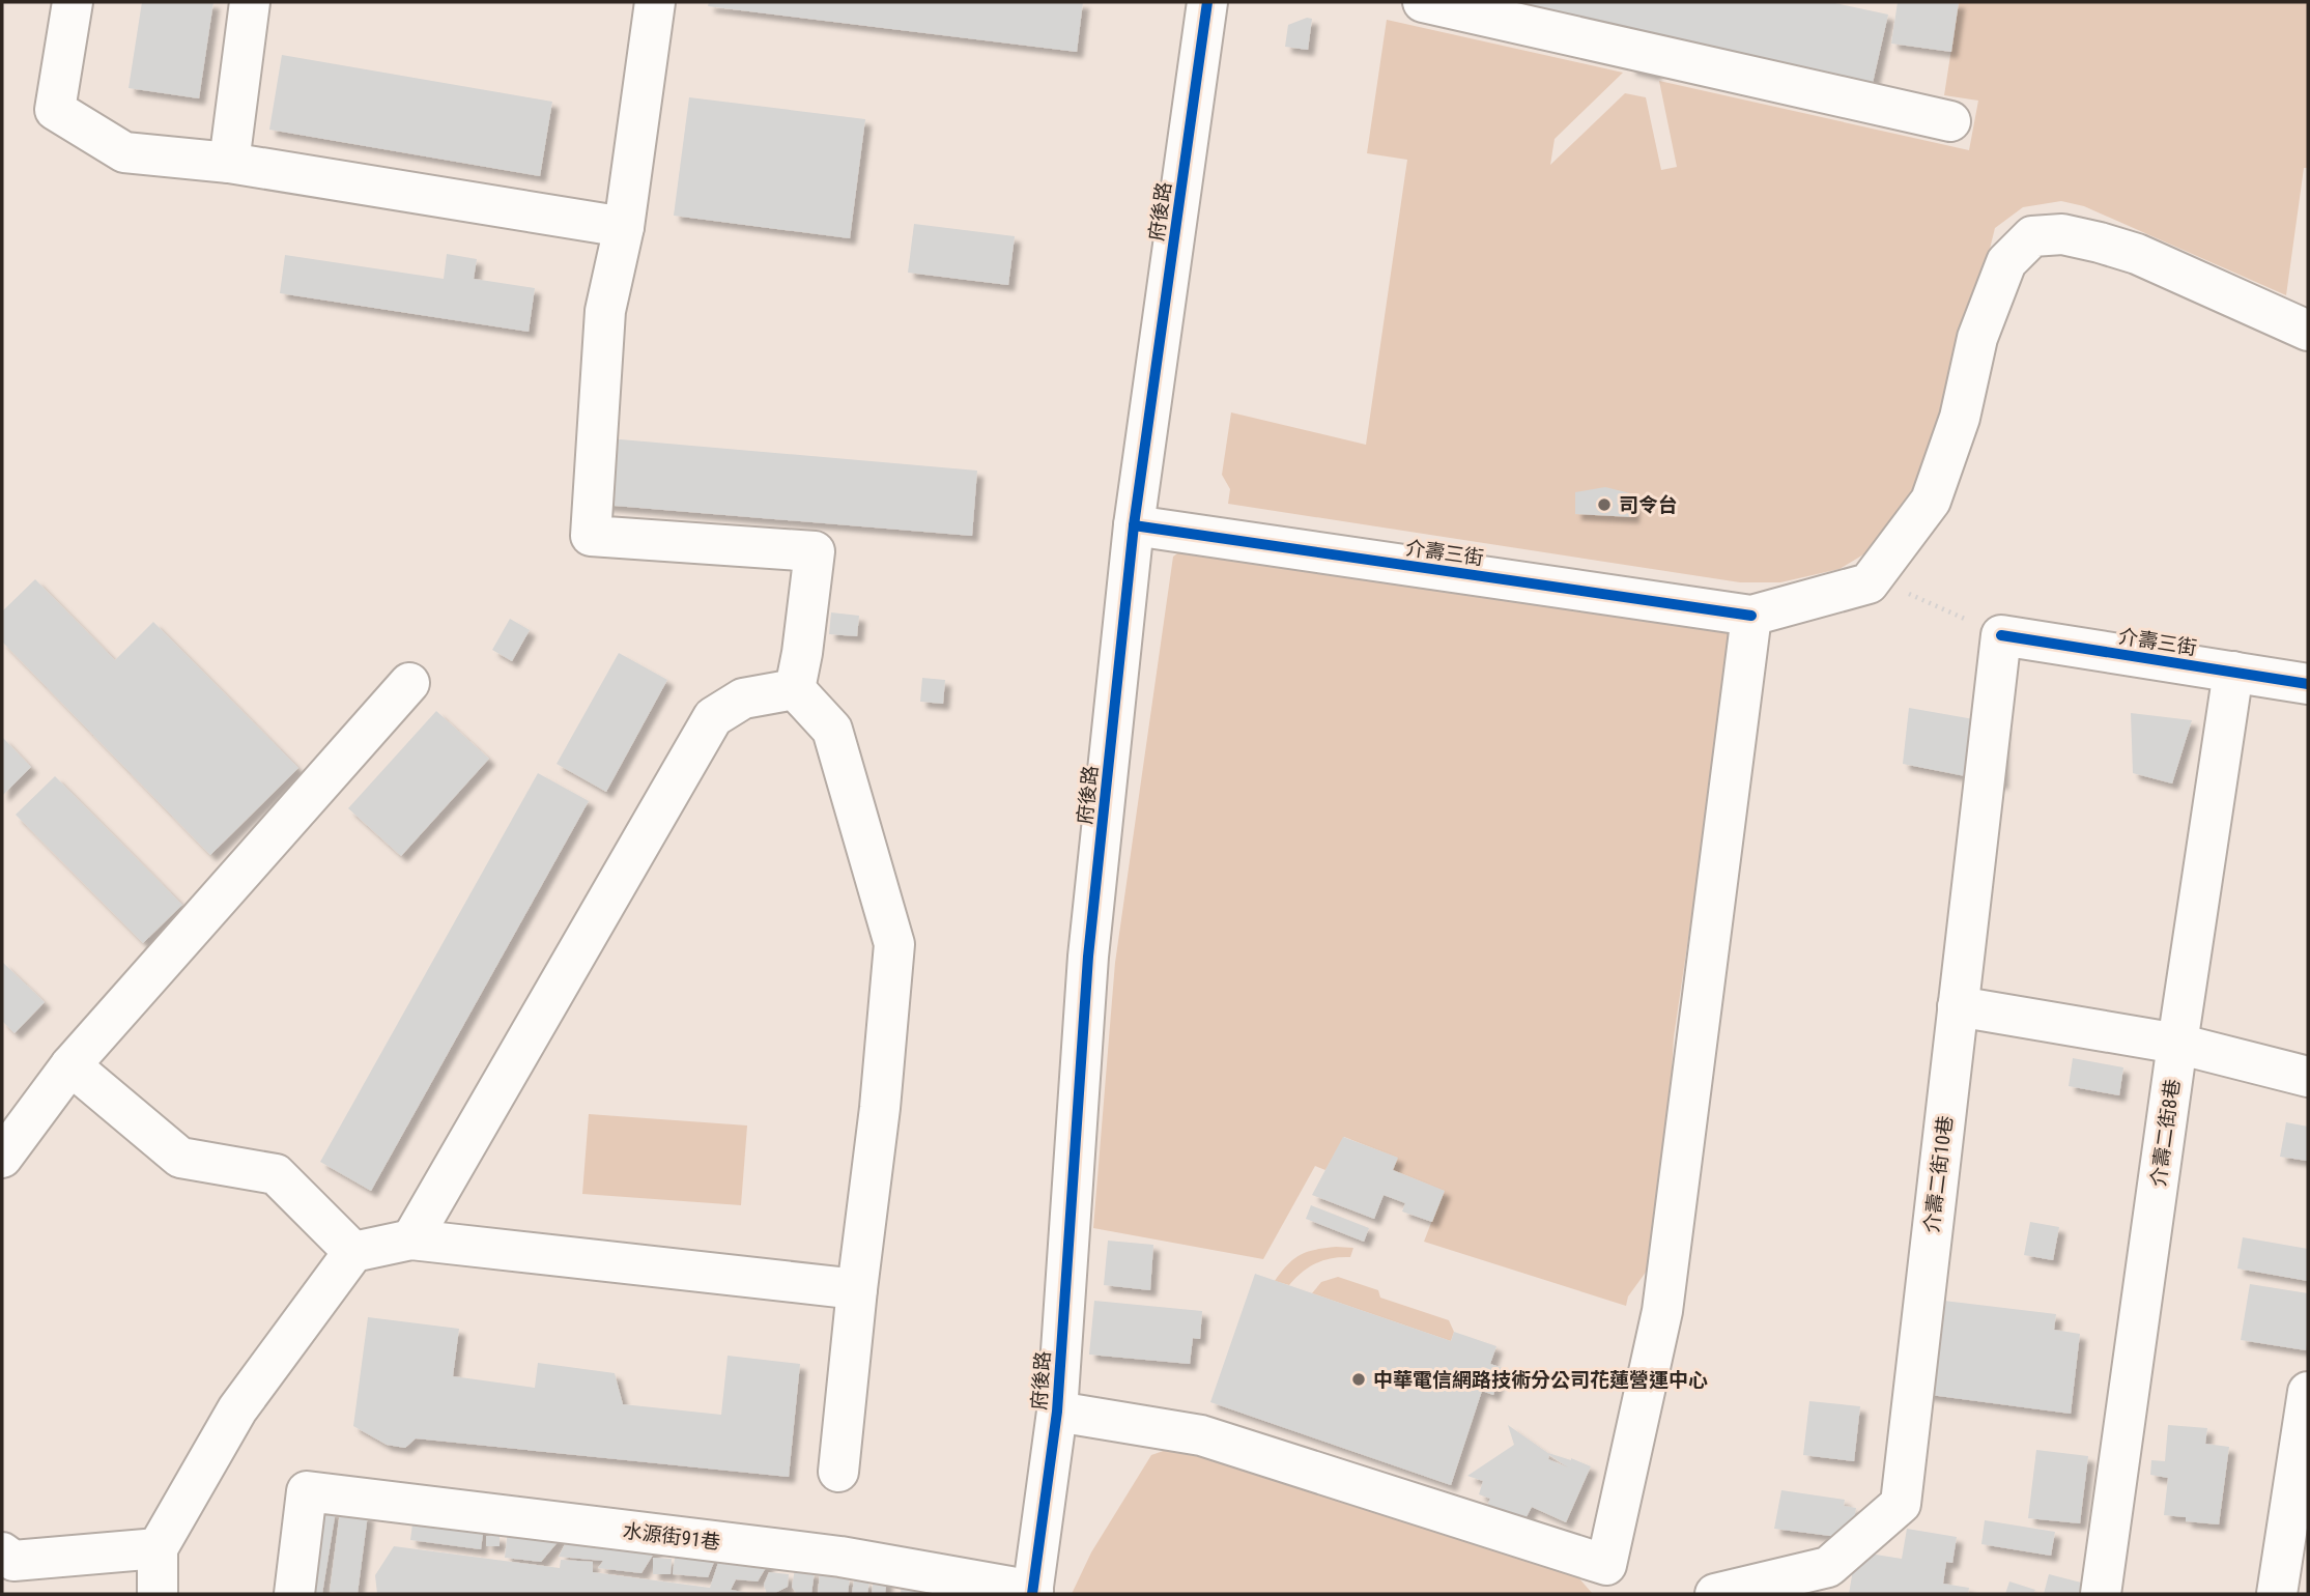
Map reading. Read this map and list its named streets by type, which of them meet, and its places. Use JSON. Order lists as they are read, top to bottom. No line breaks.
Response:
{"streets":{"street":["府後路","介壽三街","介壽二街8巷","介壽二街10巷","水源街91巷"]},"crossings":[["府後路","介壽三街"],["府後路","水源街91巷"],["介壽三街","介壽二街8巷"],["介壽三街","介壽二街10巷"]],"places":["司令台","中華電信網路技術分公司花蓮營運中心"]}
